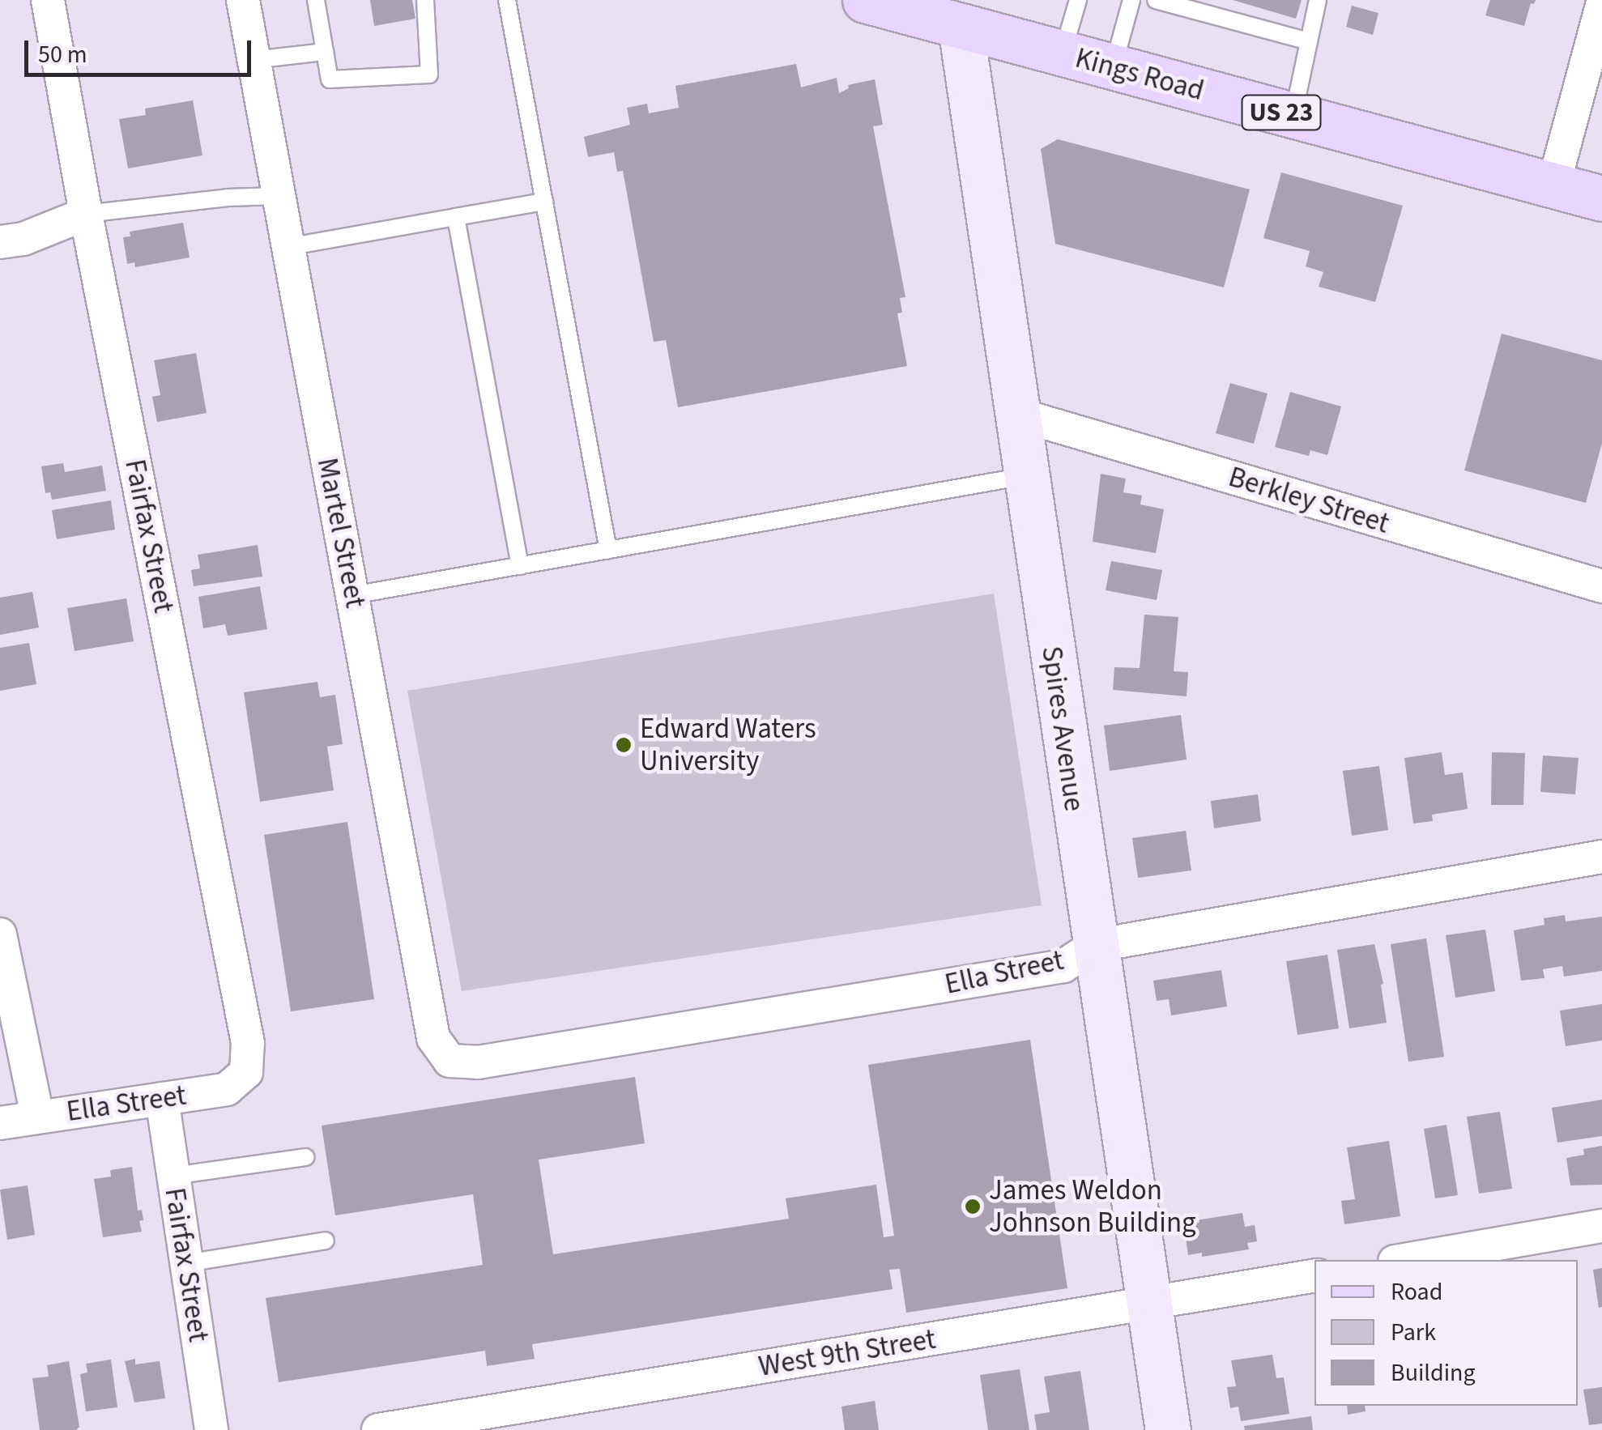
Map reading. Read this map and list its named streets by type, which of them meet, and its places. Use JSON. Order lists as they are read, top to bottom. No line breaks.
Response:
{"streets":{"main road":["Kings Road","US 23","Spires Avenue"],"street":["Berkley Street","Martel Street","Fairfax Street","Ella Street","West 9th Street"]},"crossings":[["Kings Road","Spires Avenue"],["Berkley Street","Spires Avenue"],["Martel Street","Ella Street"],["Fairfax Street","Ella Street"],["Spires Avenue","Ella Street"],["Spires Avenue","West 9th Street"]],"places":["Edward Waters University","James Weldon Johnson Building"],"legend":["Road","Park","Building"],"scale_bar":"50 m"}
